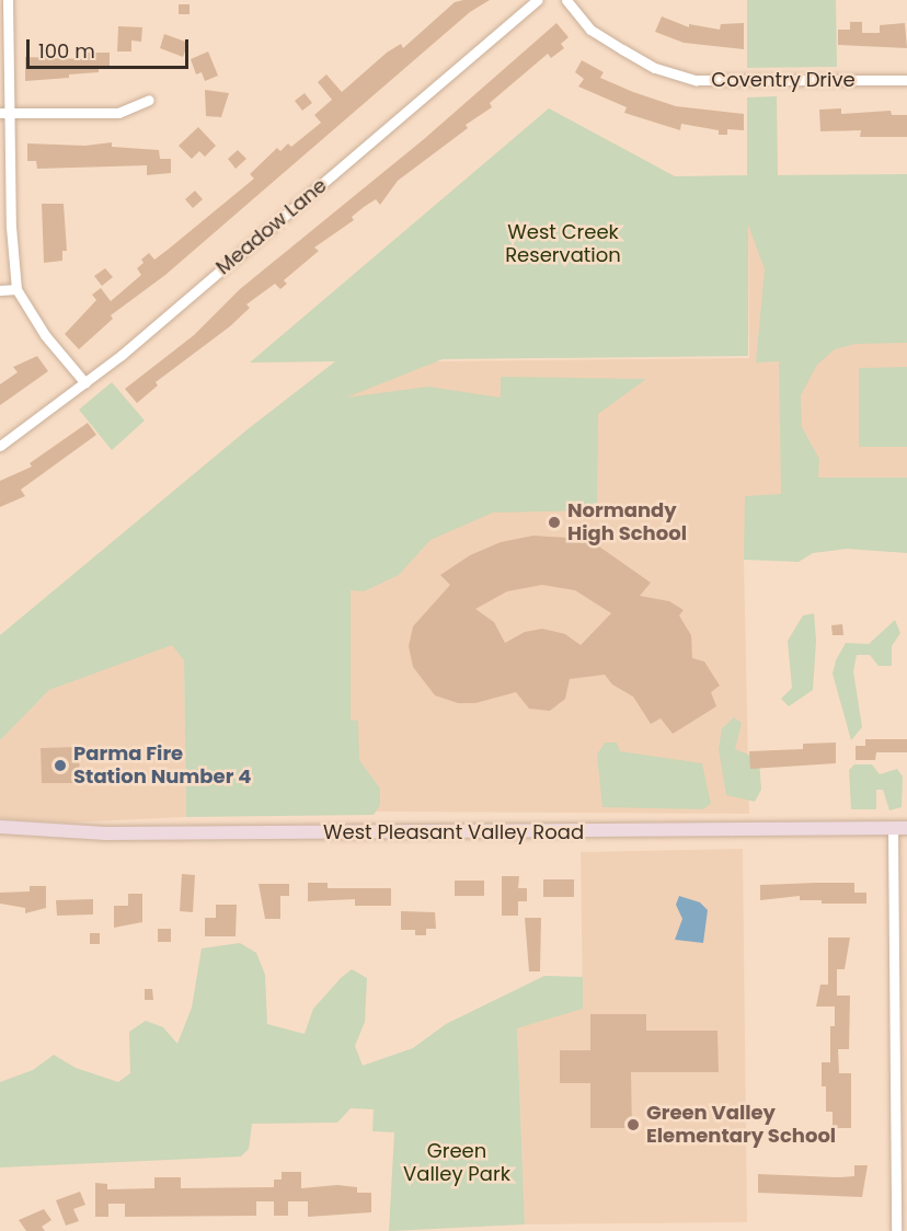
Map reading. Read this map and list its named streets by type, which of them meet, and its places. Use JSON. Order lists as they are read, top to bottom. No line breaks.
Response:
{"streets":{"main road":["West Pleasant Valley Road"],"street":["Coventry Drive","Meadow Lane"]},"parks":["West Creek Reservation","Green Valley Park"],"places":["Normandy High School","Parma Fire Station Number 4","Green Valley Elementary School"],"scale_bar":"100 m"}
